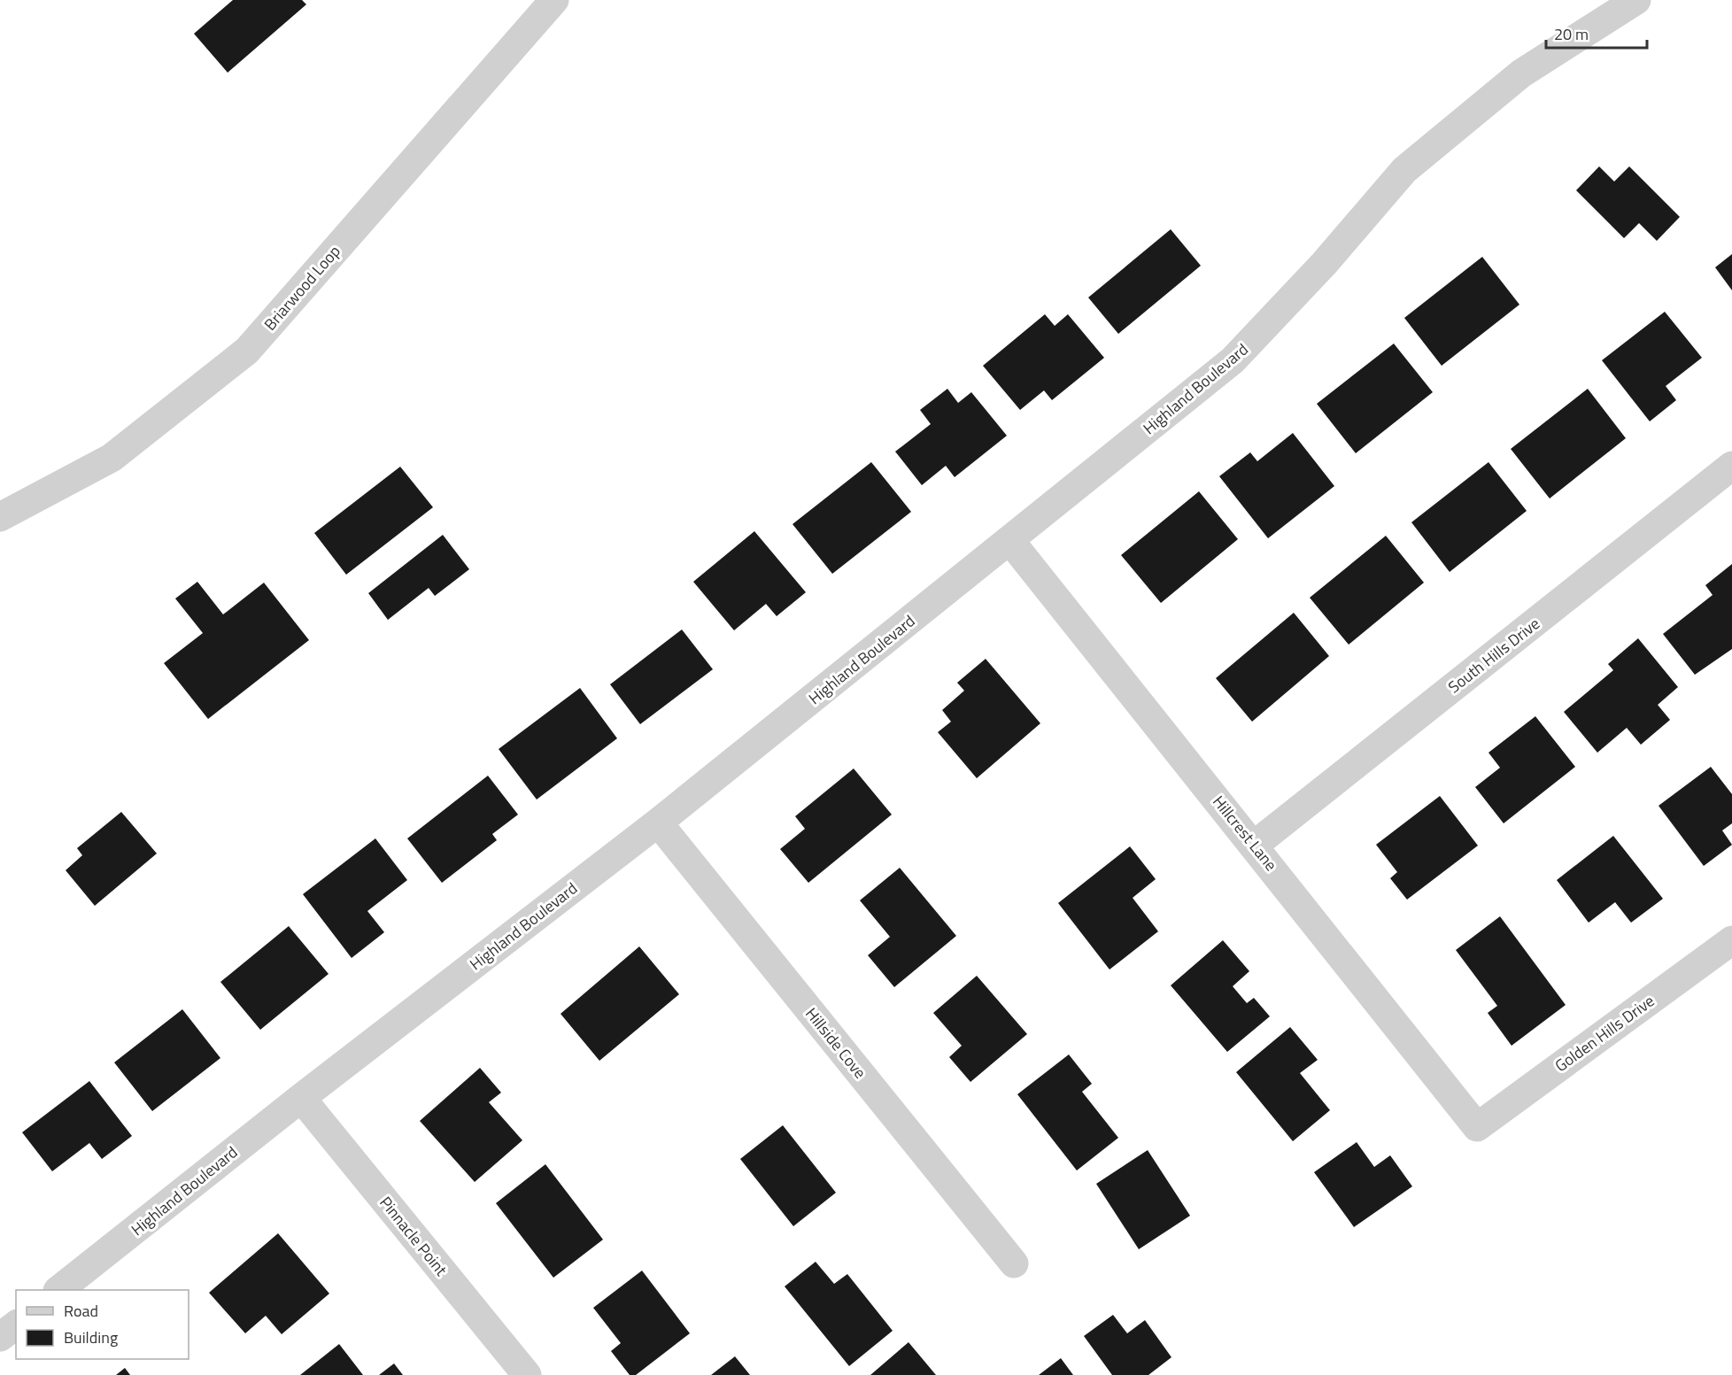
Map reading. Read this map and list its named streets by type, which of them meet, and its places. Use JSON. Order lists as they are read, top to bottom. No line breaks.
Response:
{"streets":{"street":["Briarwood Loop","Highland Boulevard","South Hills Drive","Hillcrest Lane","Golden Hills Drive","Hillside Cove","Pinnacle Point"]},"crossings":[["Highland Boulevard","Hillcrest Lane"],["Highland Boulevard","Hillside Cove"],["Highland Boulevard","Pinnacle Point"],["South Hills Drive","Hillcrest Lane"],["Hillcrest Lane","Golden Hills Drive"]],"legend":["Road","Building"],"scale_bar":"20 m"}
